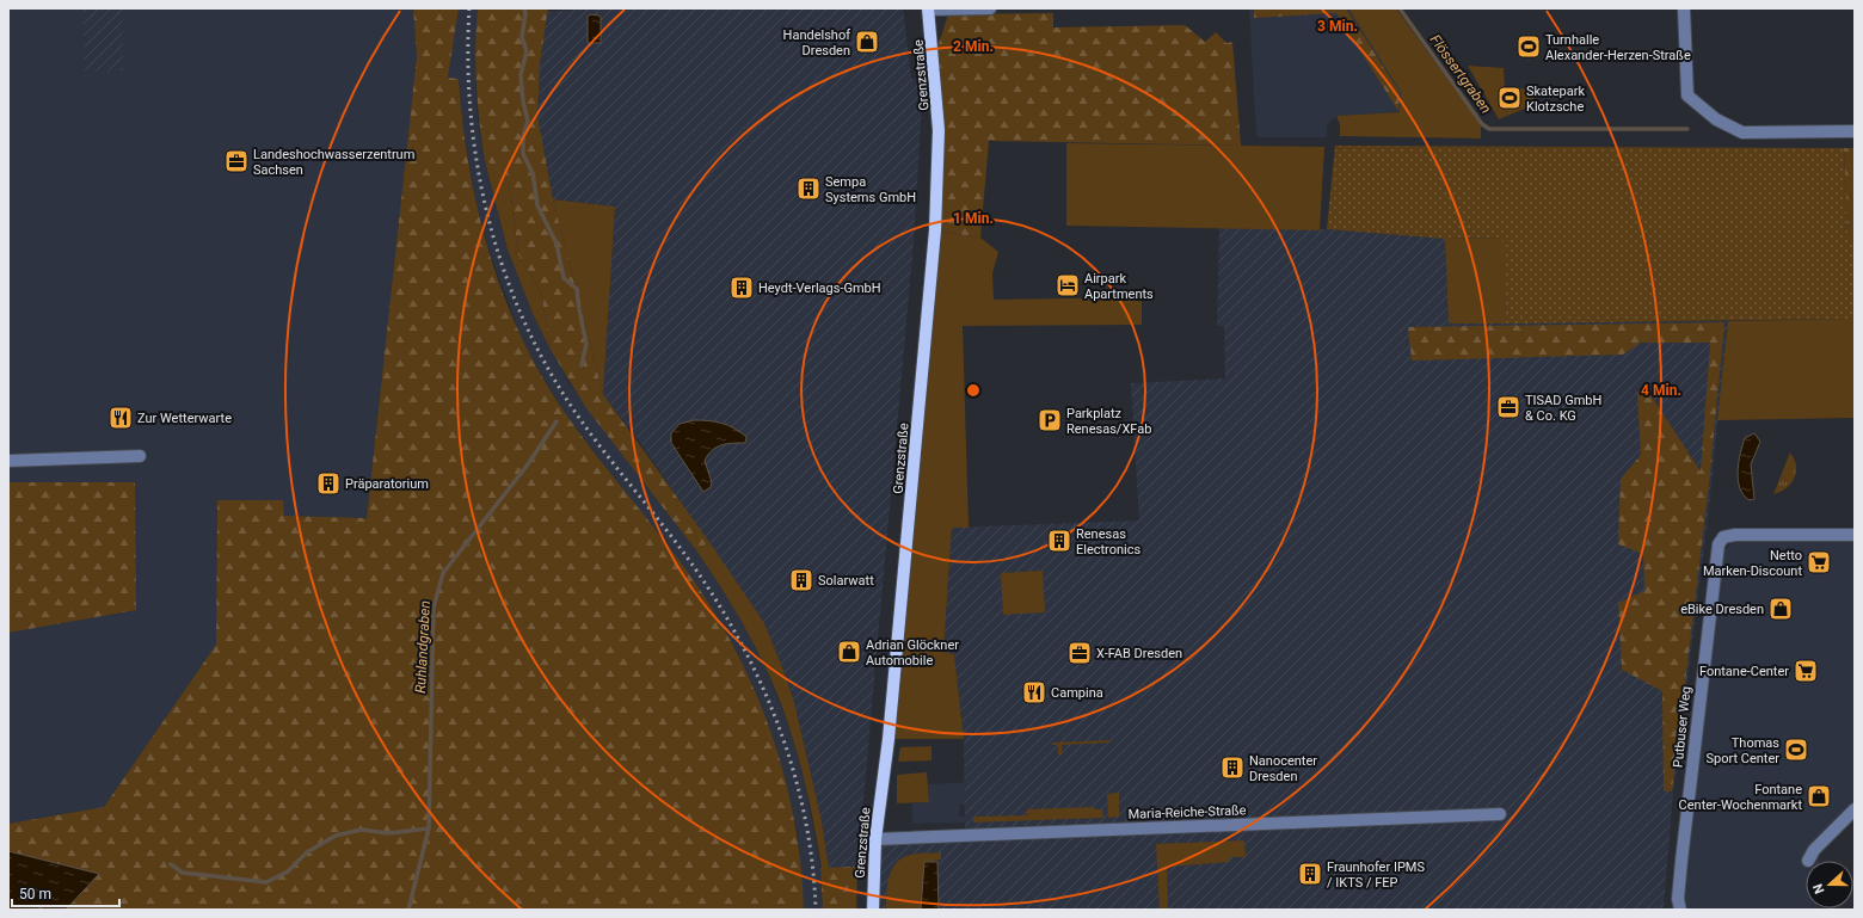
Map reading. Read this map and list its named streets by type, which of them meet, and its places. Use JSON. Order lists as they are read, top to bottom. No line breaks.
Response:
{"streets":{"main road":["Grenzstraße"],"street":["Putbuser Weg","Maria-Reiche-Straße"]},"crossings":[["Grenzstraße","Maria-Reiche-Straße"]],"water":["Flössertgraben","Ruhlandgraben"],"places":{"shop":["Handelshof Dresden","eBike Dresden","Adrian Glöckner Automobile","Fontane Center-Wochenmarkt"],"sports":["Turnhalle Alexander-Herzen-Straße","Skatepark Klotzsche","Thomas Sport Center"],"office":["Landeshochwasserzentrum Sachsen","TISAD GmbH & Co. KG","X-FAB Dresden"],"building":["Sempa Systems GmbH","Heydt-Verlags-GmbH","Präparatorium","Renesas Electronics","Solarwatt","Nanocenter Dresden","Fraunhofer IPMS / IKTS / FEP"],"hotel":["Airpark Apartments"],"restaurant":["Zur Wetterwarte","Campina"],"parking":["Parkplatz Renesas/XFab"],"supermarket":["Netto Marken-Discount","Fontane-Center"]},"scale_bar":"50 m","north":"left","rings":["3 Min.","2 Min.","1 Min.","4 Min."]}
